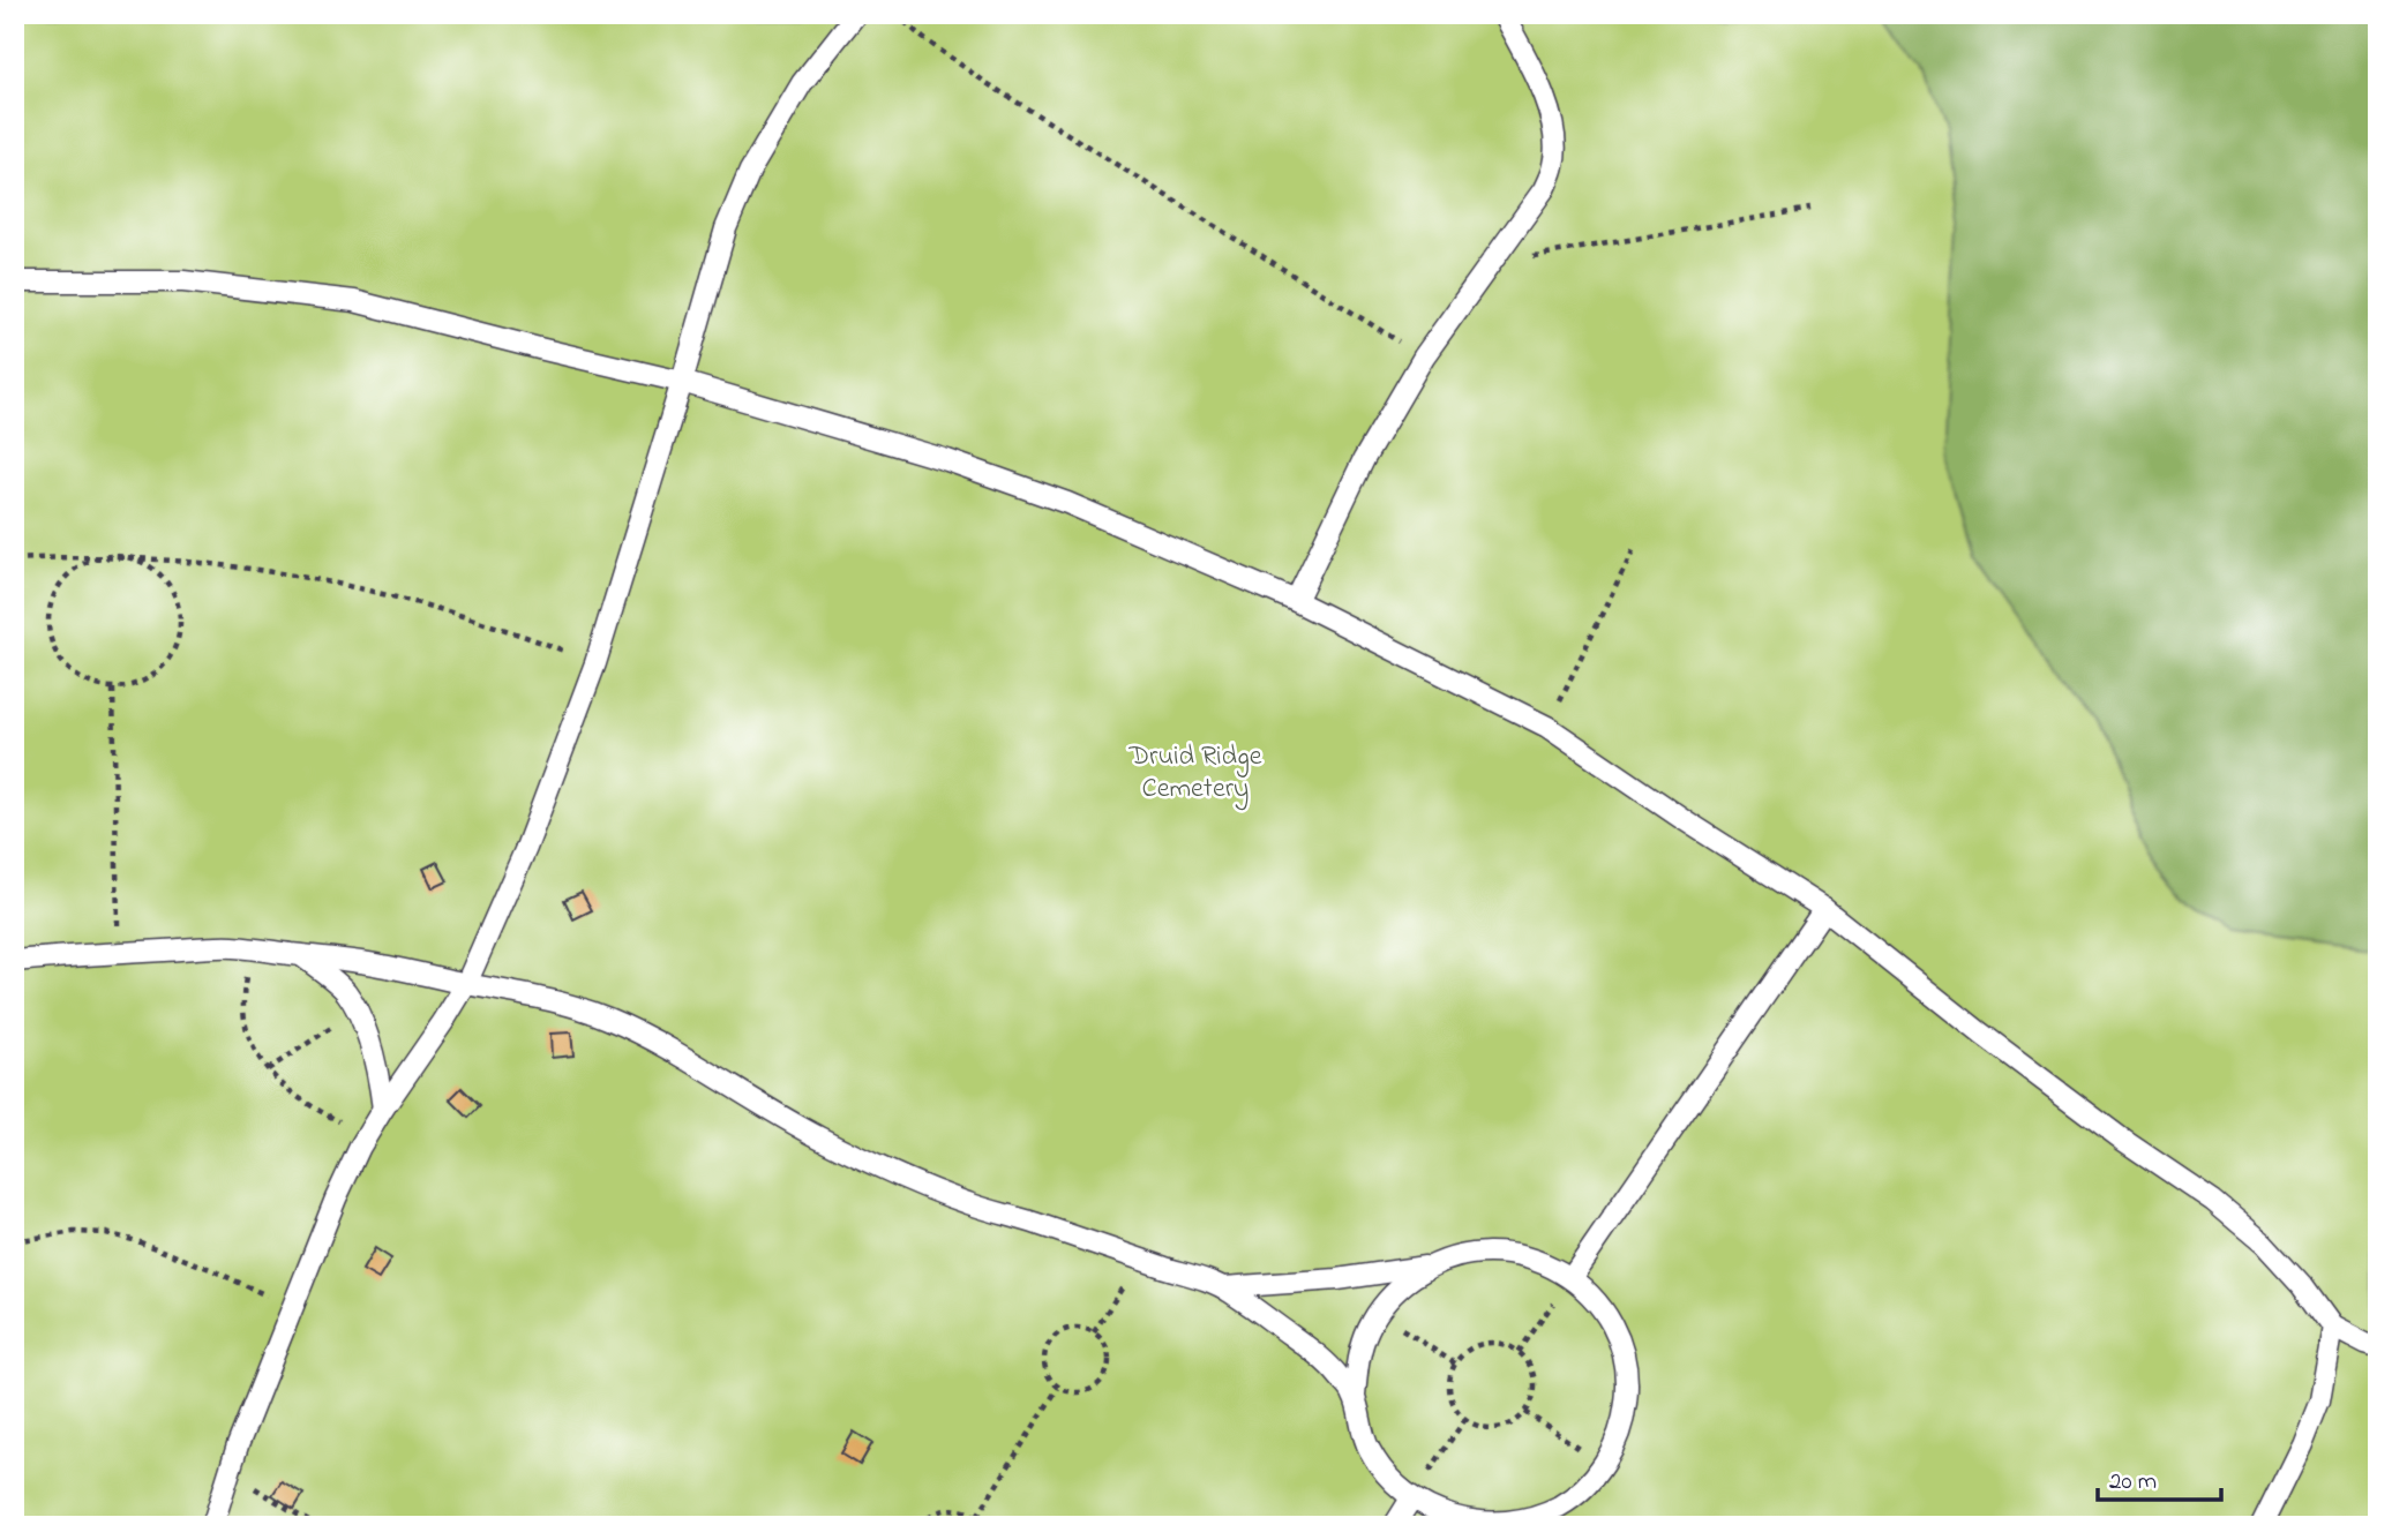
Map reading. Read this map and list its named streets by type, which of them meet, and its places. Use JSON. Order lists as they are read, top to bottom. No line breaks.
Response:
{"parks":["Druid Ridge Cemetery"],"scale_bar":"20 m"}
